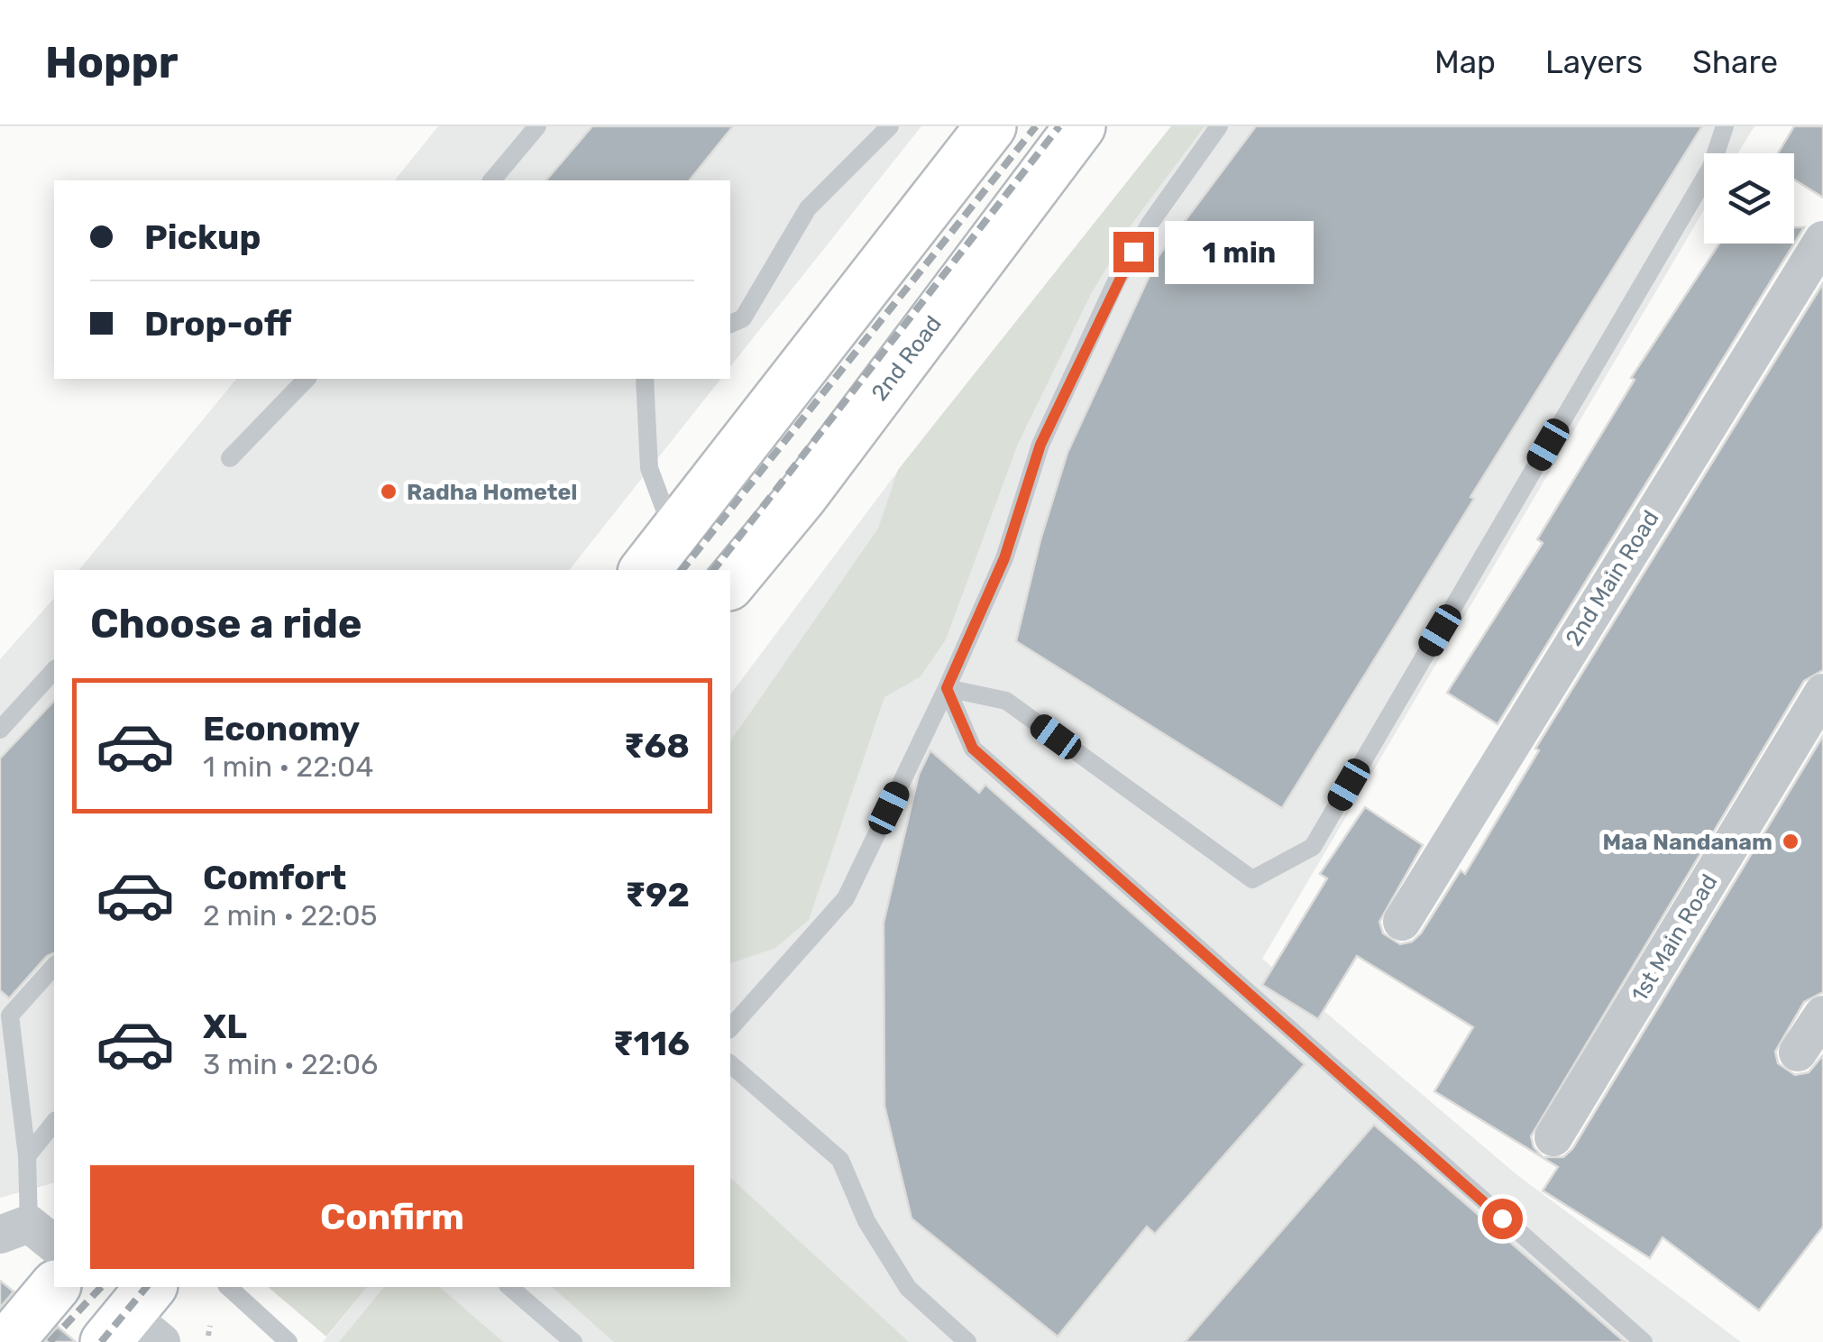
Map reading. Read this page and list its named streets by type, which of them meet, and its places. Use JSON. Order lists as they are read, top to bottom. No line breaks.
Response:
{"streets":{"main road":["2nd Road"],"street":["2nd Main Road","1st Main Road"]},"places":["Radha Hometel","Maa Nandanam"],"page":{"header":"Hoppr","nav":["Map","Layers","Share"],"banner":["Pickup","Drop-off"],"bubble":"1 min","heading":"Choose a ride","list":[{"name":"Economy","note":"1 min · 22:04","value":"₹68"},{"name":"Comfort","note":"2 min · 22:05","value":"₹92"},{"name":"XL","note":"3 min · 22:06","value":"₹116"}],"buttons":"Confirm"}}
